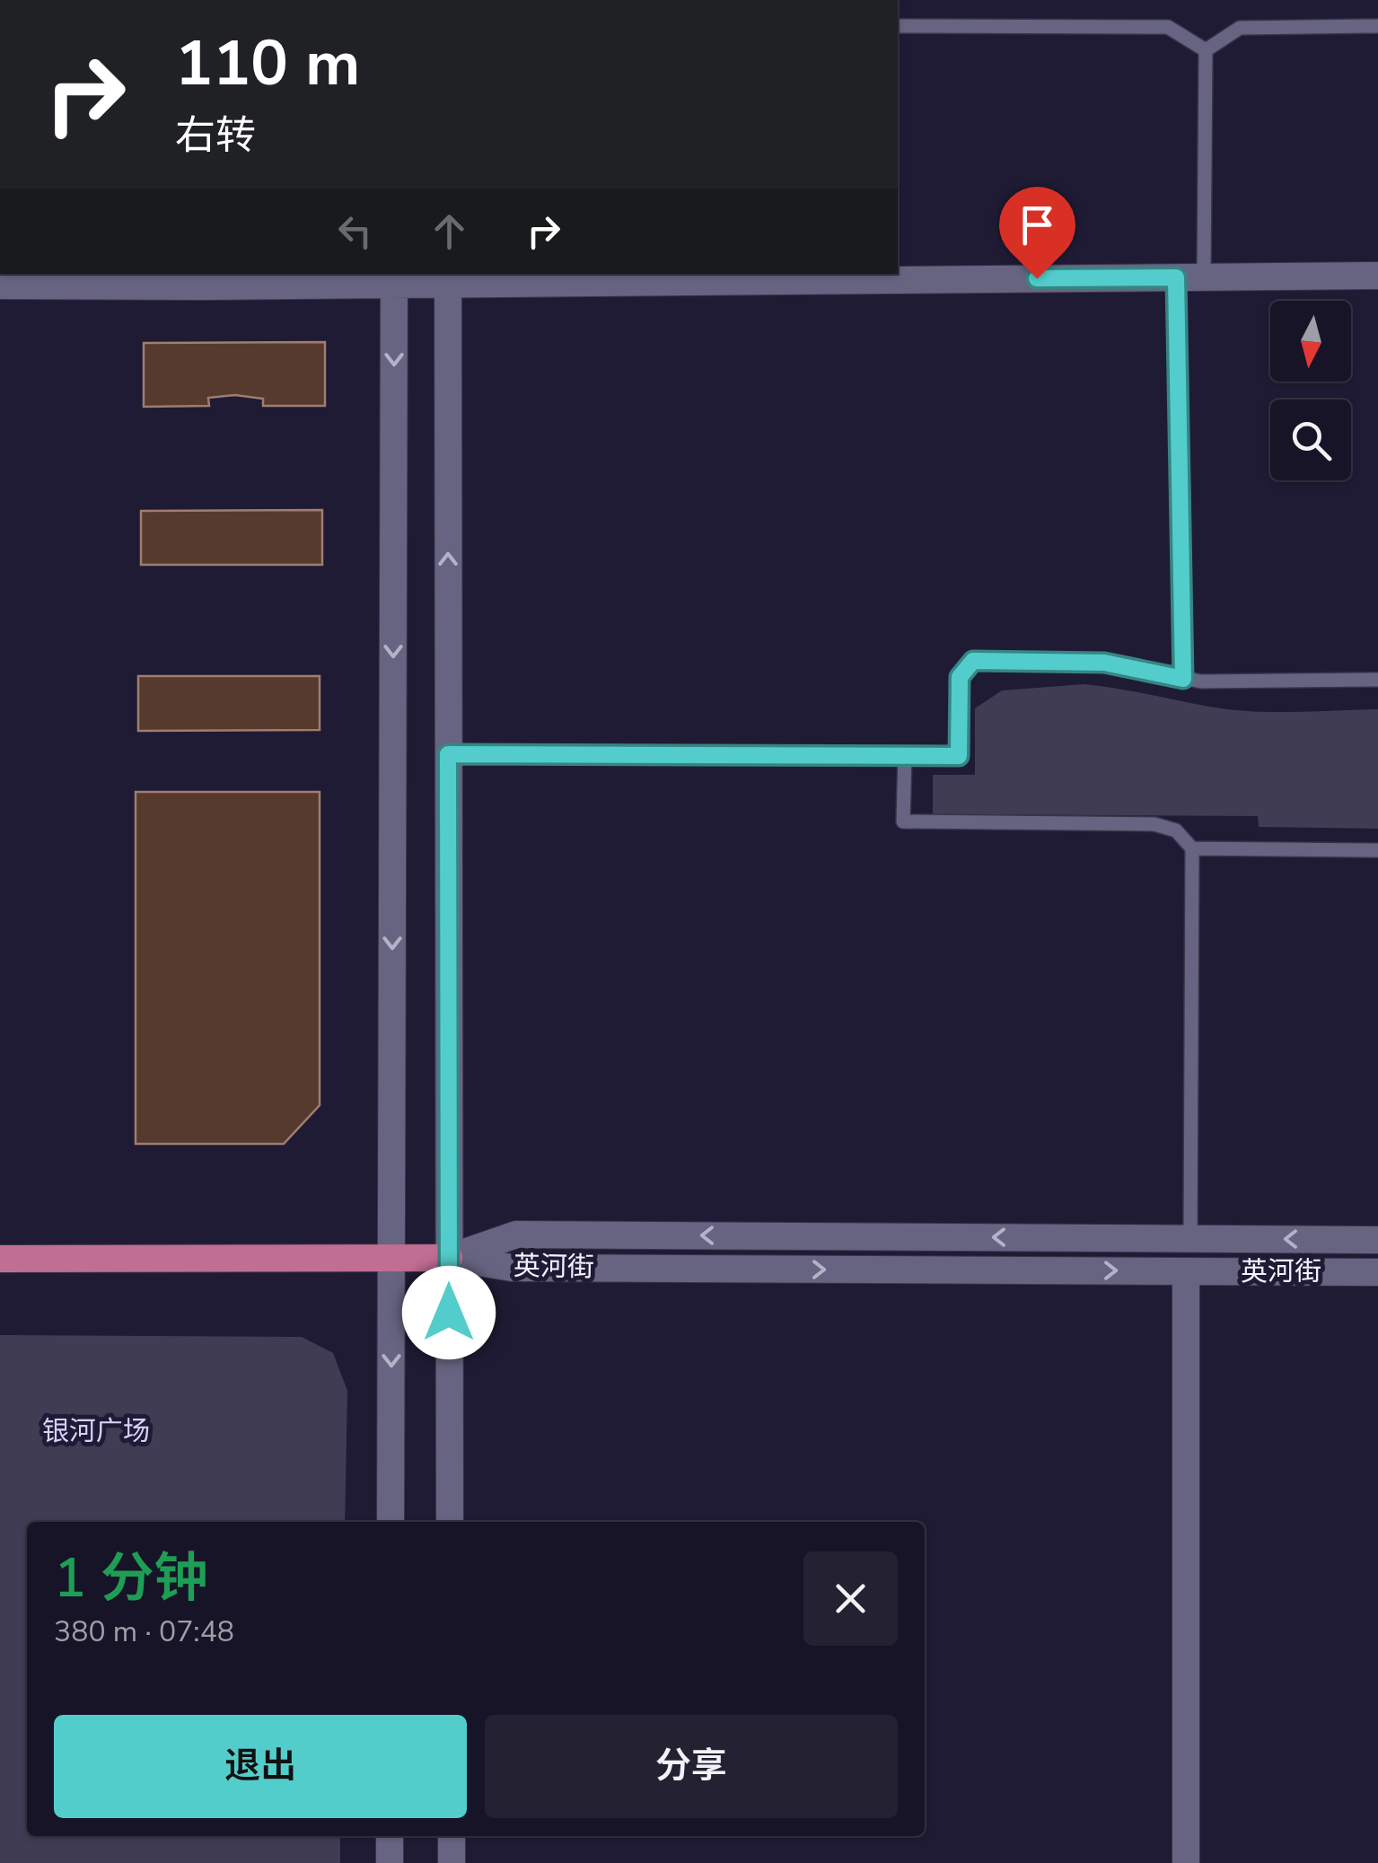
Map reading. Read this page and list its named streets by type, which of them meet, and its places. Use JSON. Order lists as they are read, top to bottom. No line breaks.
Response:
{"streets":{"street":["英河街"]},"parks":["银河广场"],"north":"bottom","page":{"turn":["110 m","右转"],"heading":["1 分钟","380 m · 07:48"],"buttons":["退出","分享"]}}
